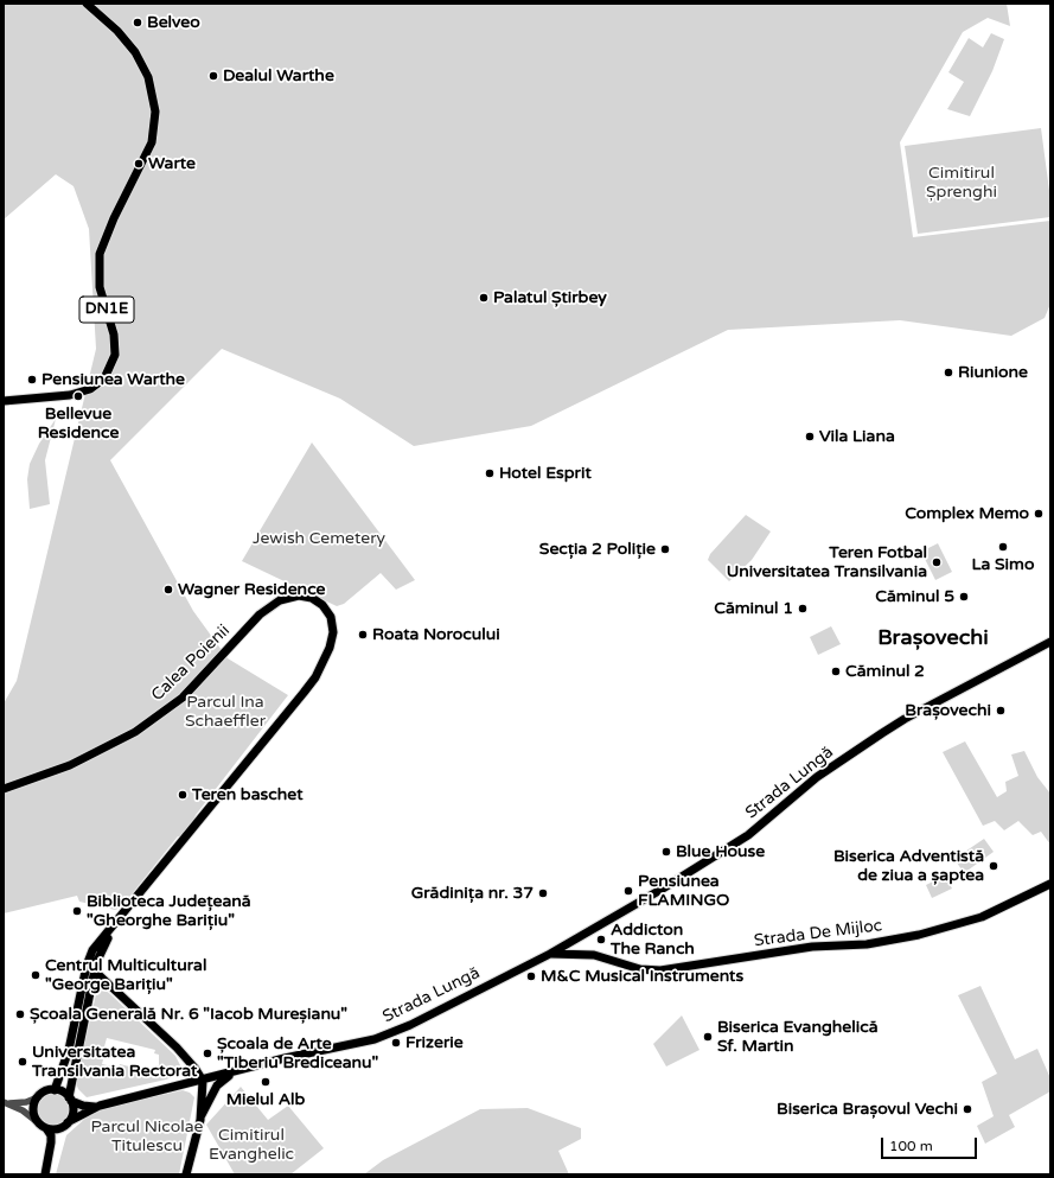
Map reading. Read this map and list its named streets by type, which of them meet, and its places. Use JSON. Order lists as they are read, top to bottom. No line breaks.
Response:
{"streets":{"main road":["DN1E","Calea Poienii","Strada Lungă","Strada De Mijloc"]},"crossings":[["Strada Lungă","Strada De Mijloc"]],"districts":["Brașovechi"],"parks":["Cimitirul Șprenghi","Jewish Cemetery","Parcul Ina Schaeffler","Parcul Nicolae Titulescu","Cimitirul Evanghelic"],"places":["Belveo","Dealul Warthe","Warte","Palatul Știrbey","Riunione","Pensiunea Warthe","Bellevue Residence","Vila Liana","Hotel Esprit","Complex Memo","La Simo","Secția 2 Poliție","Teren Fotbal Universitatea Transilvania","Wagner Residence","Căminul 5","Căminul 1","Roata Norocului","Căminul 2","Brașovechi","Teren baschet","Blue House","Biserica Adventistă de ziua a șaptea","Pensiunea FLAMINGO","Grădinița nr. 37","Biblioteca Județeană \"Gheorghe Barițiu\"","Addicton The Ranch","Centrul Multicultural \"George Barițiu\"","M&C Musical Instruments","Școala Generală Nr. 6 \"Iacob Mureșianu\"","Biserica Evanghelică Sf. Martin","Frizerie","Școala de Arte \"Tiberiu Brediceanu\"","Universitatea Transilvania Rectorat","Mielul Alb","Biserica Brașovul Vechi"],"scale_bar":"100 m"}
